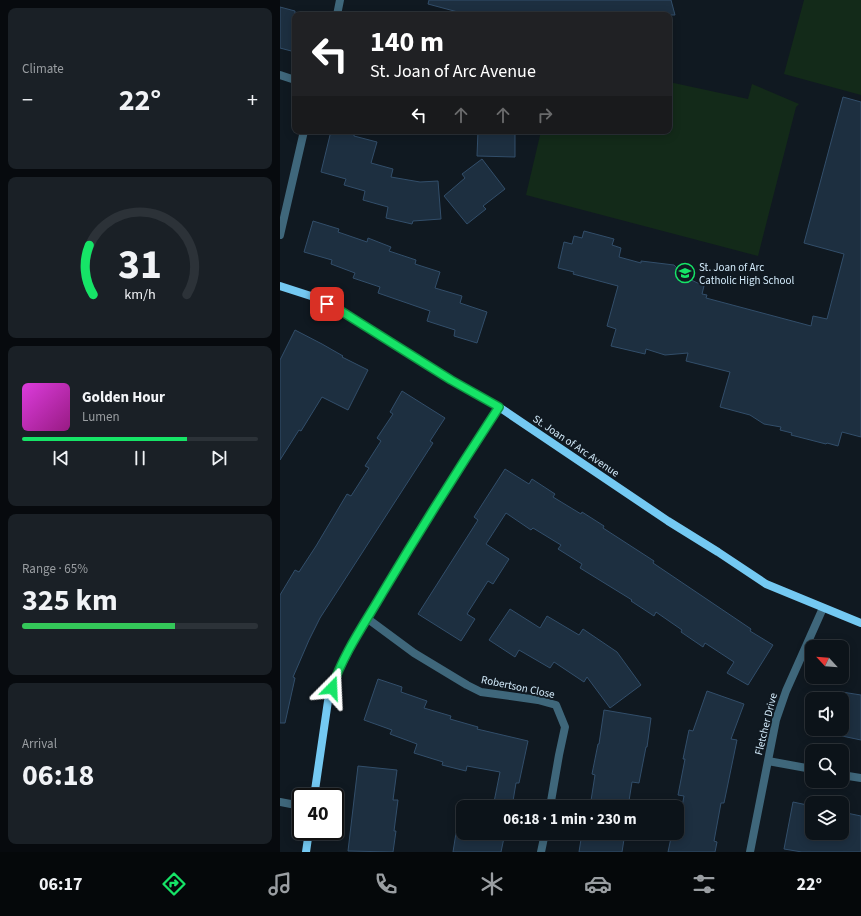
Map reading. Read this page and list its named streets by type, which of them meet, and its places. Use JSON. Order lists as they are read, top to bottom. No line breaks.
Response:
{"streets":{"street":["St. Joan of Arc Avenue","Robertson Close","Fletcher Drive"]},"crossings":[["St. Joan of Arc Avenue","Fletcher Drive"]],"places":{"school or university":["St. Joan of Arc Catholic High School"]},"north":"top left","page":{"tile":["Climate",["Range · 65%","325 km"],["Arrival","06:18"]],"turn":["140 m","St. Joan of Arc Avenue"],"heat":["−","22°","+"],"song":["Golden Hour","Lumen"],"limit":"40","trip":"06:18 · 1 min · 230 m","tabs":["06:17","22°"],"gauge":["31","km/h"]}}
